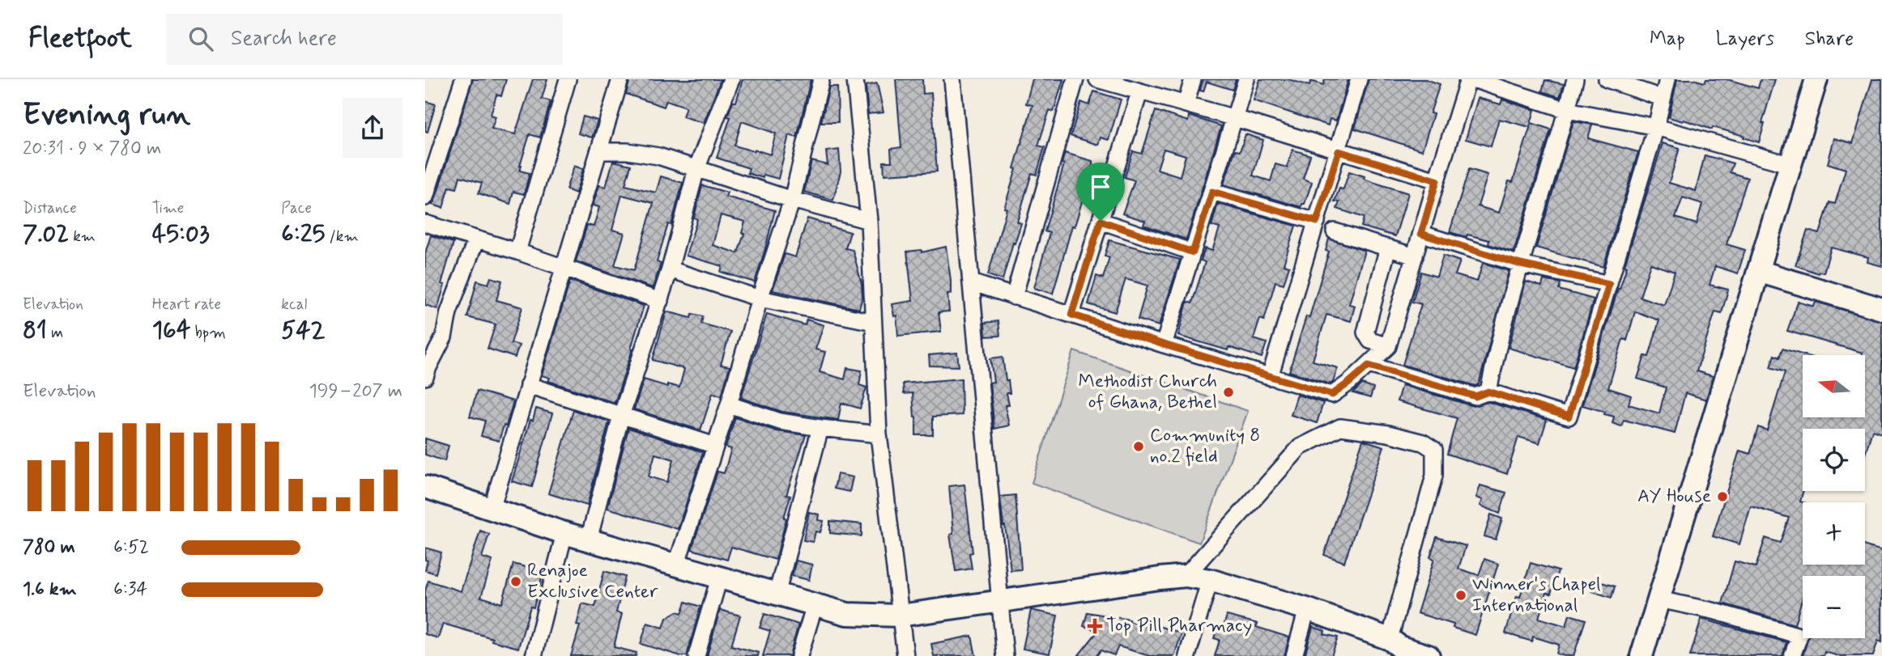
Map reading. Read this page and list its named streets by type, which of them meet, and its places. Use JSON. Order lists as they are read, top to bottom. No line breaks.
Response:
{"places":{"other":["Methodist Church of Ghana, Bethel","Community 8 no.2 field","AY House","Renajoe Exclusive Center","Winner's Chapel International"],"health":["Top Pill Pharmacy"]},"north":"left","page":{"header":"Fleetfoot","search":"Search here","nav":["Map","Layers","Share"],"heading":["Evening run","20:31 · 9 × 780 m"],"stats":[["Distance","7.02 km"],["Time","45:03"],["Pace","6:25 /km"],["Elevation","81 m"],["Heart rate","164 bpm"],["kcal","542"]],"map_buttons":["+","−"],"chart":["Elevation","199–207 m"],"list":[{"name":"780 m","note":"6:52"},{"name":"1.6 km","note":"6:34"}]}}
